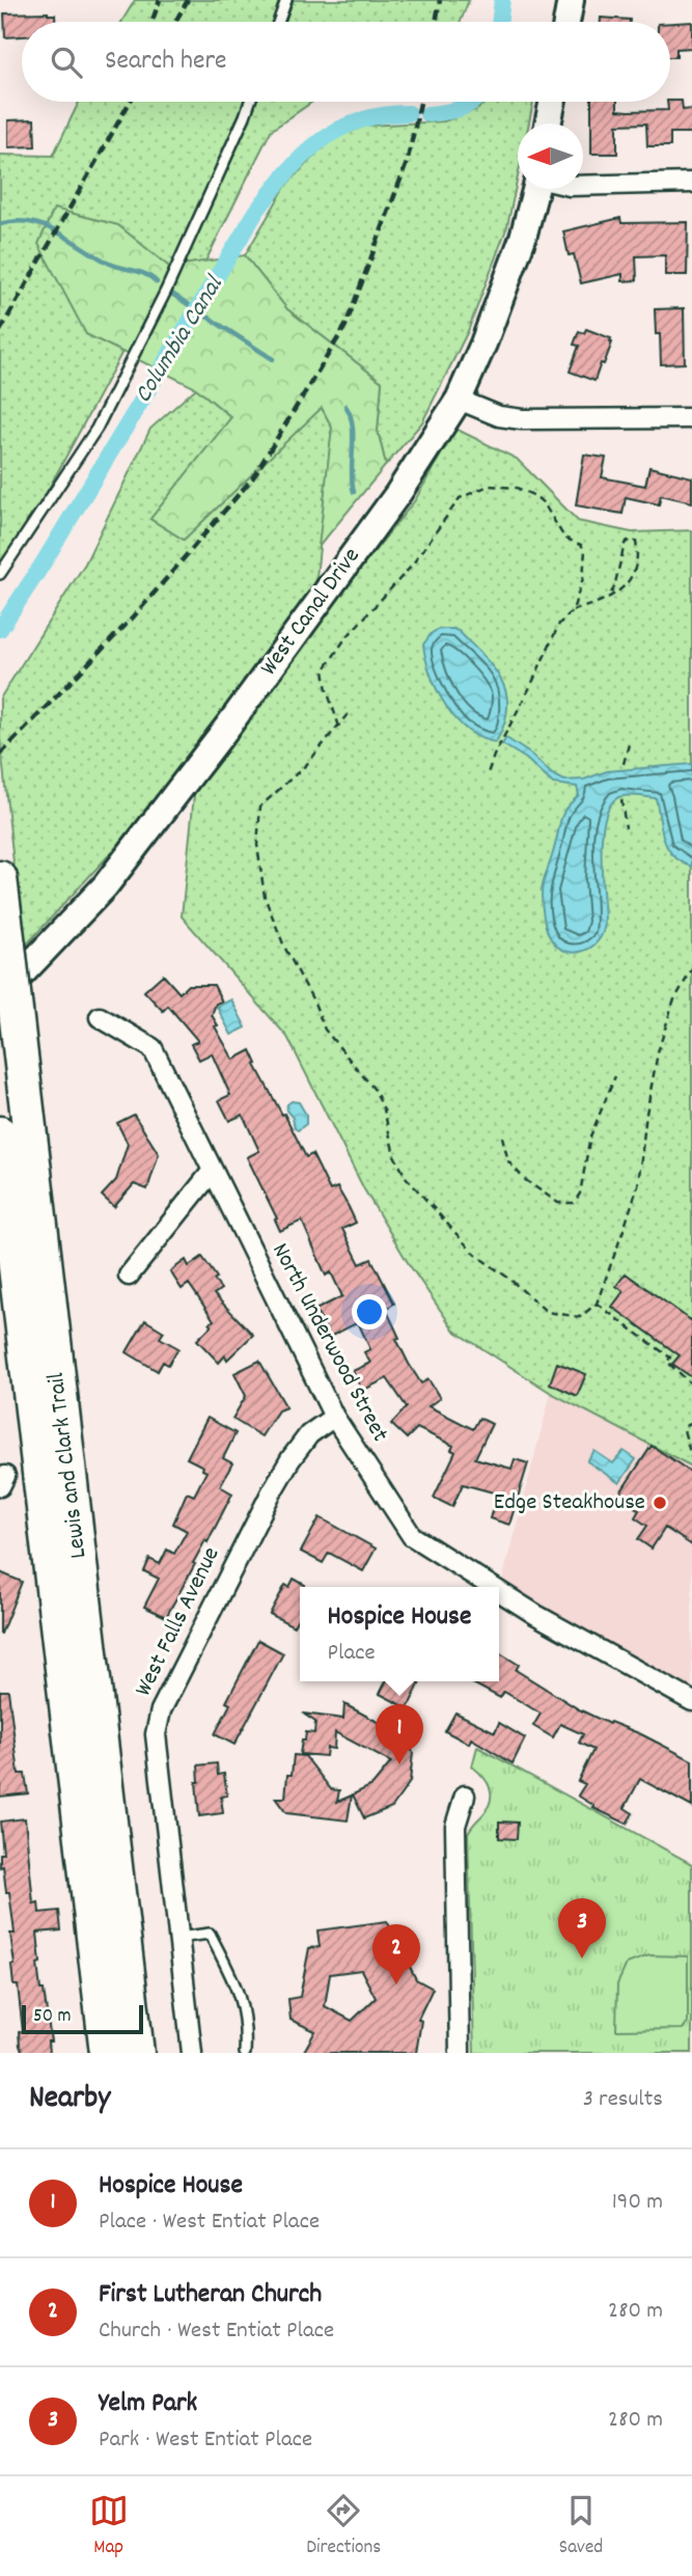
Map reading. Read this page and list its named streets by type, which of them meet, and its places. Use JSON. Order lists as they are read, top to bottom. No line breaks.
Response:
{"streets":{"highway":["Lewis and Clark Trail"],"street":["West Canal Drive","North Underwood Street","West Falls Avenue"]},"crossings":[["West Canal Drive","Lewis and Clark Trail"],["North Underwood Street","West Falls Avenue"]],"water":["Columbia Canal"],"places":["Edge Steakhouse"],"scale_bar":"50 m","north":"left","page":{"search":"Search here","popup":["Hospice House","Place"],"pins":["1","3","2"],"scale":"50 m","heading":["Nearby","3 results"],"list":[{"mark":"1","name":"Hospice House","note":"Place · West Entiat Place","value":"190 m"},{"mark":"2","name":"First Lutheran Church","note":"Church · West Entiat Place","value":"280 m"},{"mark":"3","name":"Yelm Park","note":"Park · West Entiat Place","value":"280 m"}],"nav":["Map","Directions","Saved"]}}
